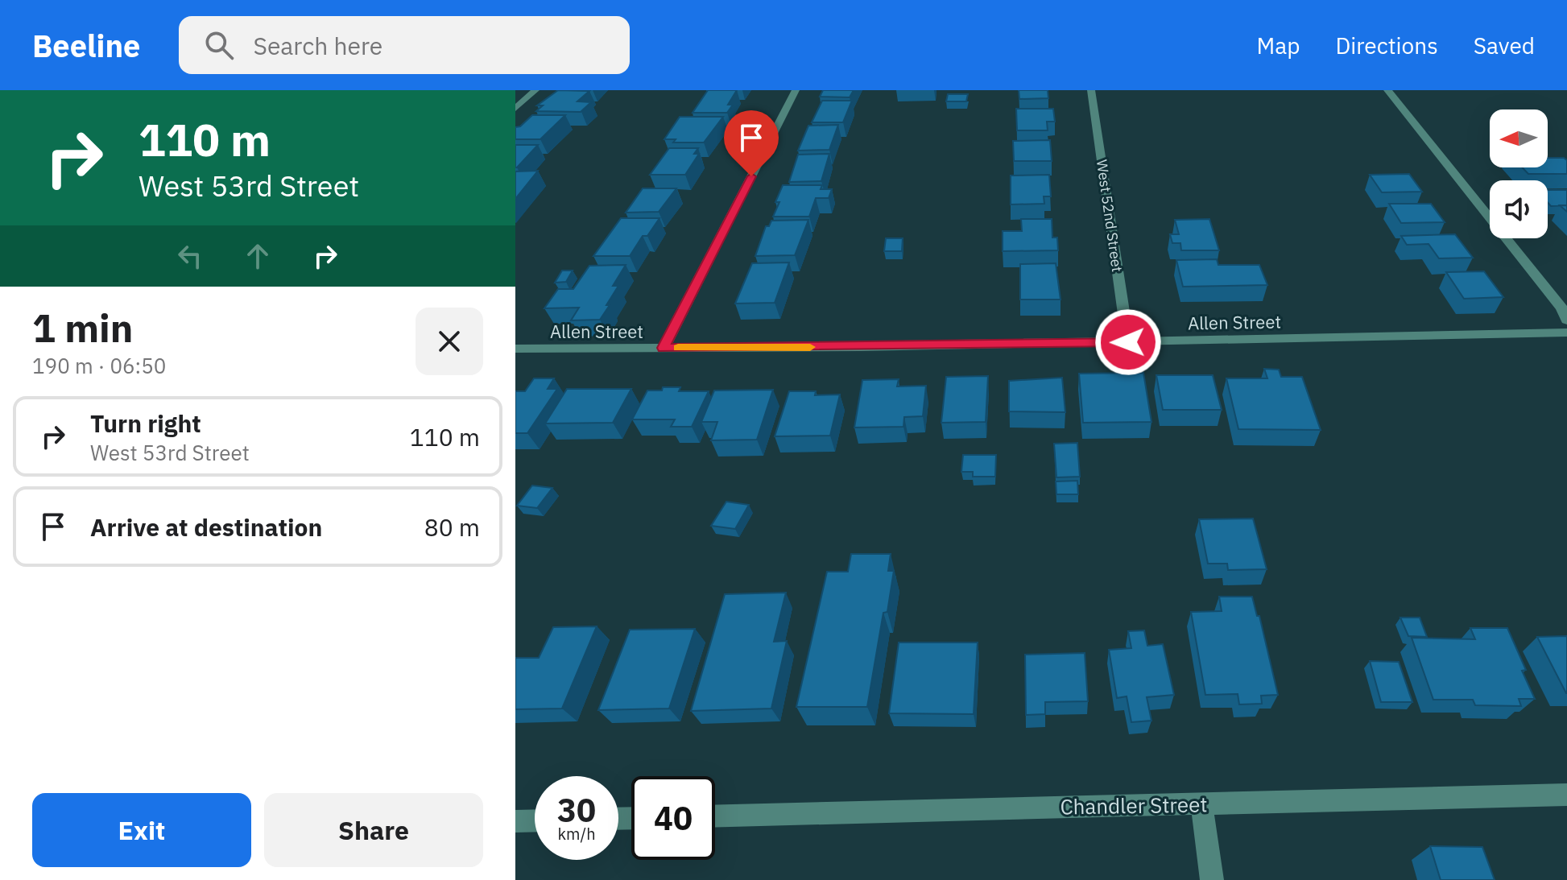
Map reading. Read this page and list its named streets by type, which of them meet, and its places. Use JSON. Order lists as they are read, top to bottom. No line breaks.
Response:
{"streets":{"street":["West 52nd Street","Allen Street","Chandler Street"]},"crossings":[["West 52nd Street","Allen Street"]],"north":"left","page":{"header":"Beeline","search":"Search here","nav":["Map","Directions","Saved"],"turn":["110 m","West 53rd Street"],"heading":["1 min","190 m · 06:50"],"list":[{"name":"Turn right","note":"West 53rd Street","value":"110 m"},{"name":"Arrive at destination","value":"80 m"}],"speed":"30 km/h","limit":"40","buttons":["Exit","Share"]}}
